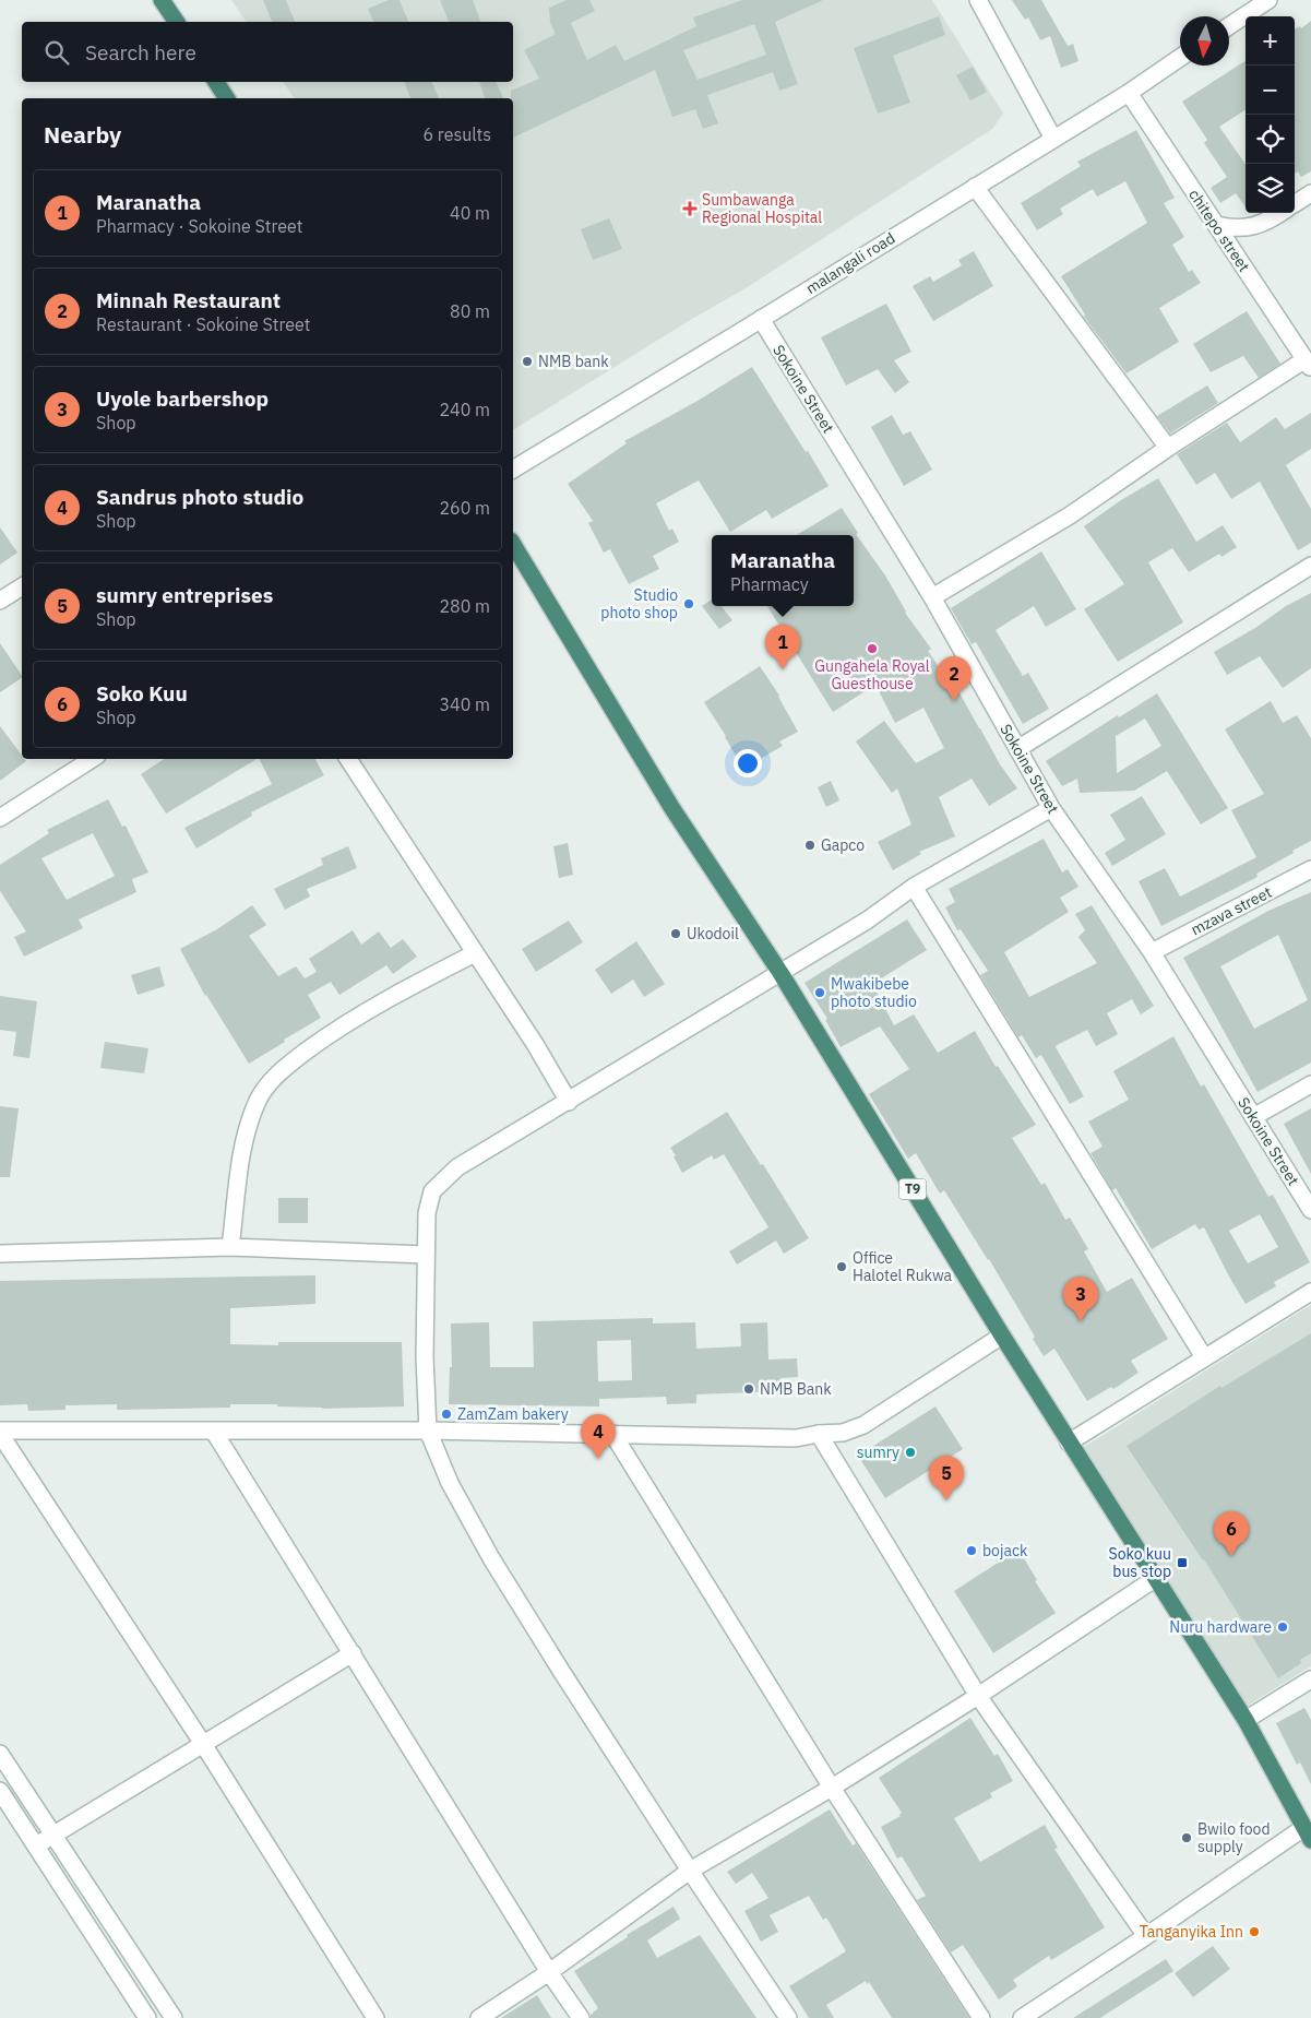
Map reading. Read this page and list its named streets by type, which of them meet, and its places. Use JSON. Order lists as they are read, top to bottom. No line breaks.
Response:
{"streets":{"highway":["T9"],"street":["chitepo street","malangali road","Sokoine Street","mzava street"]},"crossings":[["chitepo street","malangali road"],["malangali road","Sokoine Street"],["Sokoine Street","mzava street"]],"places":{"health":["Sumbawanga Regional Hospital"],"other":["NMB bank","Studio photo shop","Gungahela Royal Guesthouse","Gapco","Ukodoil","Mwakibebe photo studio","Office Halotel Rukwa","NMB Bank","ZamZam bakery","sumry","bojack","Nuru hardware","Bwilo food supply","Tanganyika Inn"],"transit":["Soko kuu bus stop"]},"north":"bottom","page":{"map_buttons":["+","−"],"search":"Search here","heading":["Nearby","6 results"],"list":[{"mark":"1","name":"Maranatha","note":"Pharmacy · Sokoine Street","value":"40 m"},{"mark":"2","name":"Minnah Restaurant","note":"Restaurant · Sokoine Street","value":"80 m"},{"mark":"3","name":"Uyole barbershop","note":"Shop","value":"240 m"},{"mark":"4","name":"Sandrus photo studio","note":"Shop","value":"260 m"},{"mark":"5","name":"sumry entreprises","note":"Shop","value":"280 m"},{"mark":"6","name":"Soko Kuu","note":"Shop","value":"340 m"}],"popup":["Maranatha","Pharmacy"],"pins":["1","2","3","4","5","6"]}}
